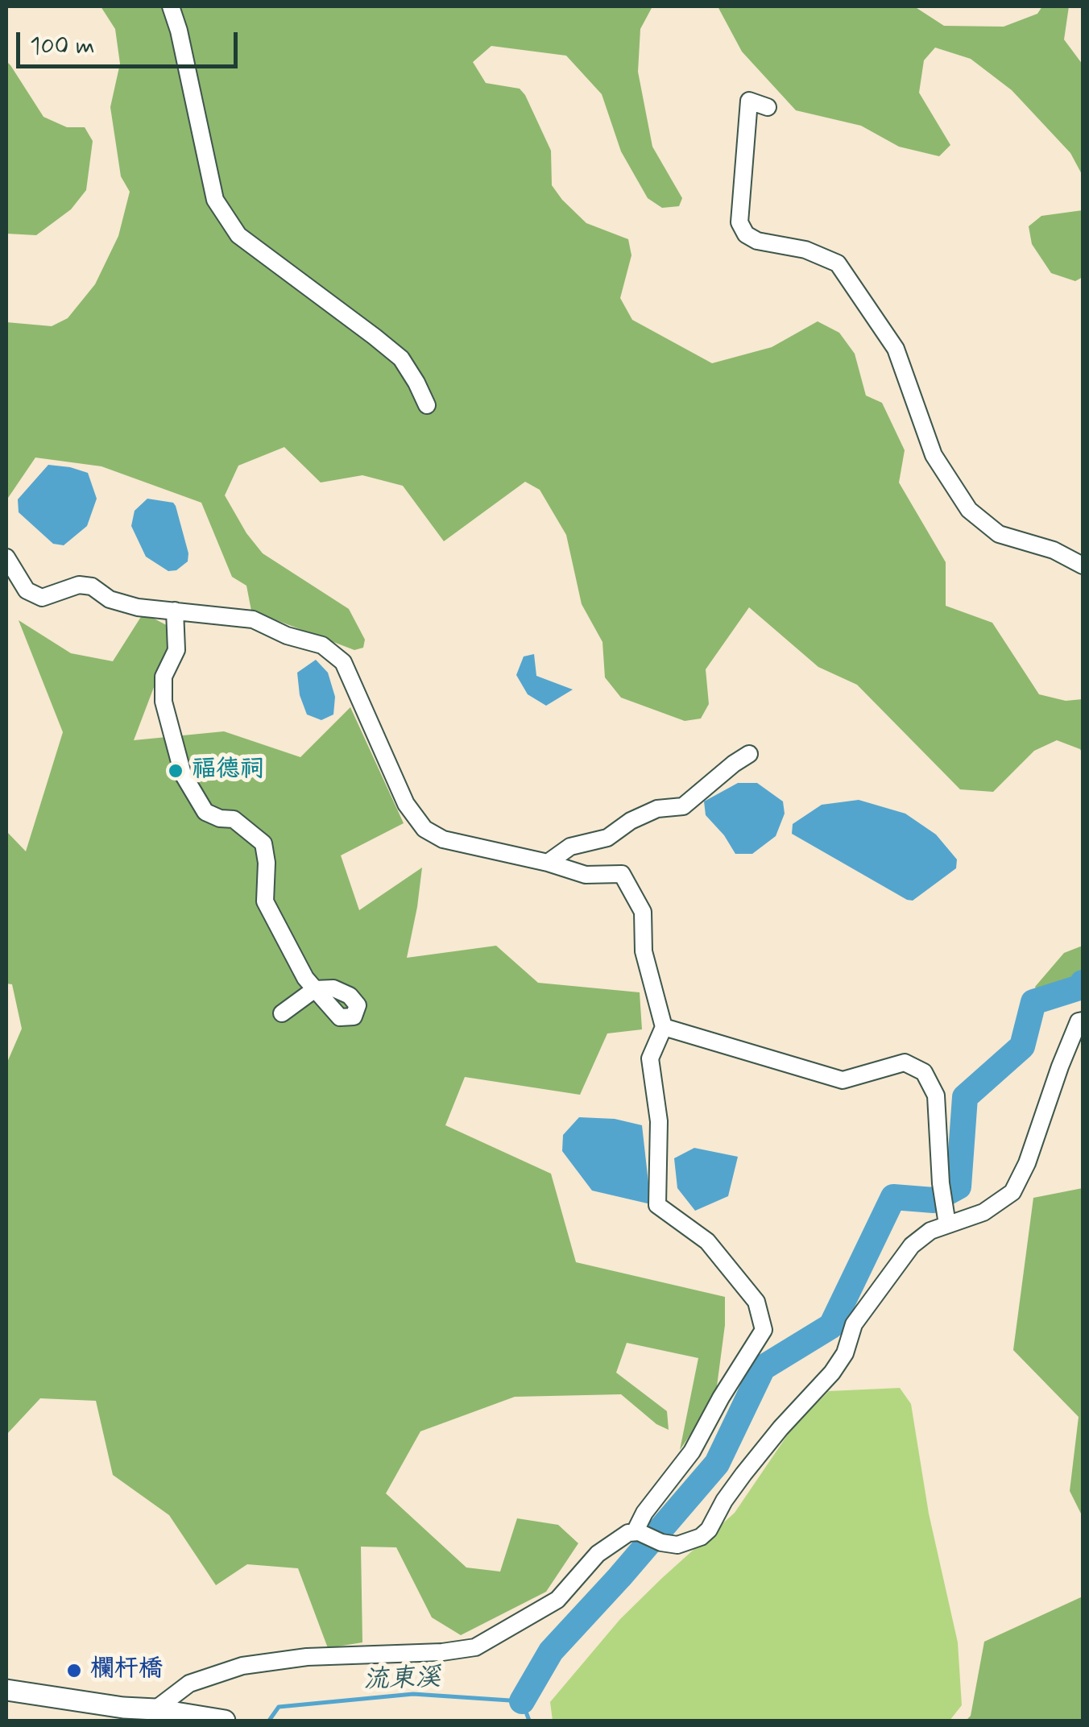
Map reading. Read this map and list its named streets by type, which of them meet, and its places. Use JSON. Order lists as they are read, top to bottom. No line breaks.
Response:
{"water":["流東溪"],"places":["福德祠","欄杆橋"],"scale_bar":"100 m"}
